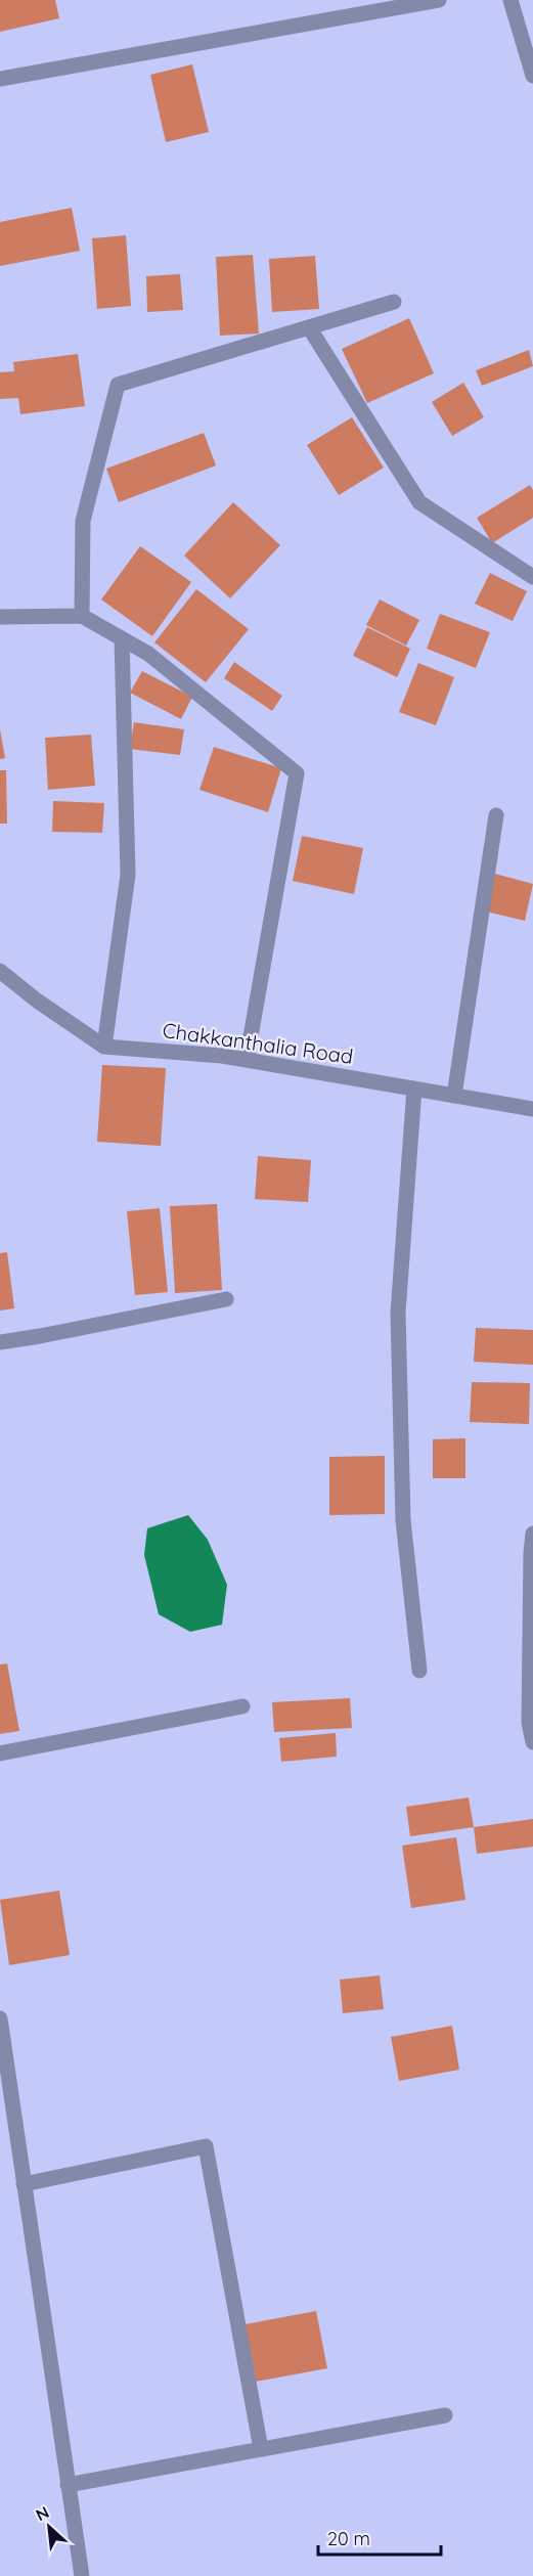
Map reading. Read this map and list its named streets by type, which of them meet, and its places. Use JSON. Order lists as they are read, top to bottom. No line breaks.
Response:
{"streets":{"street":["Chakkanthalia Road"]},"scale_bar":"20 m","north":"top left"}
